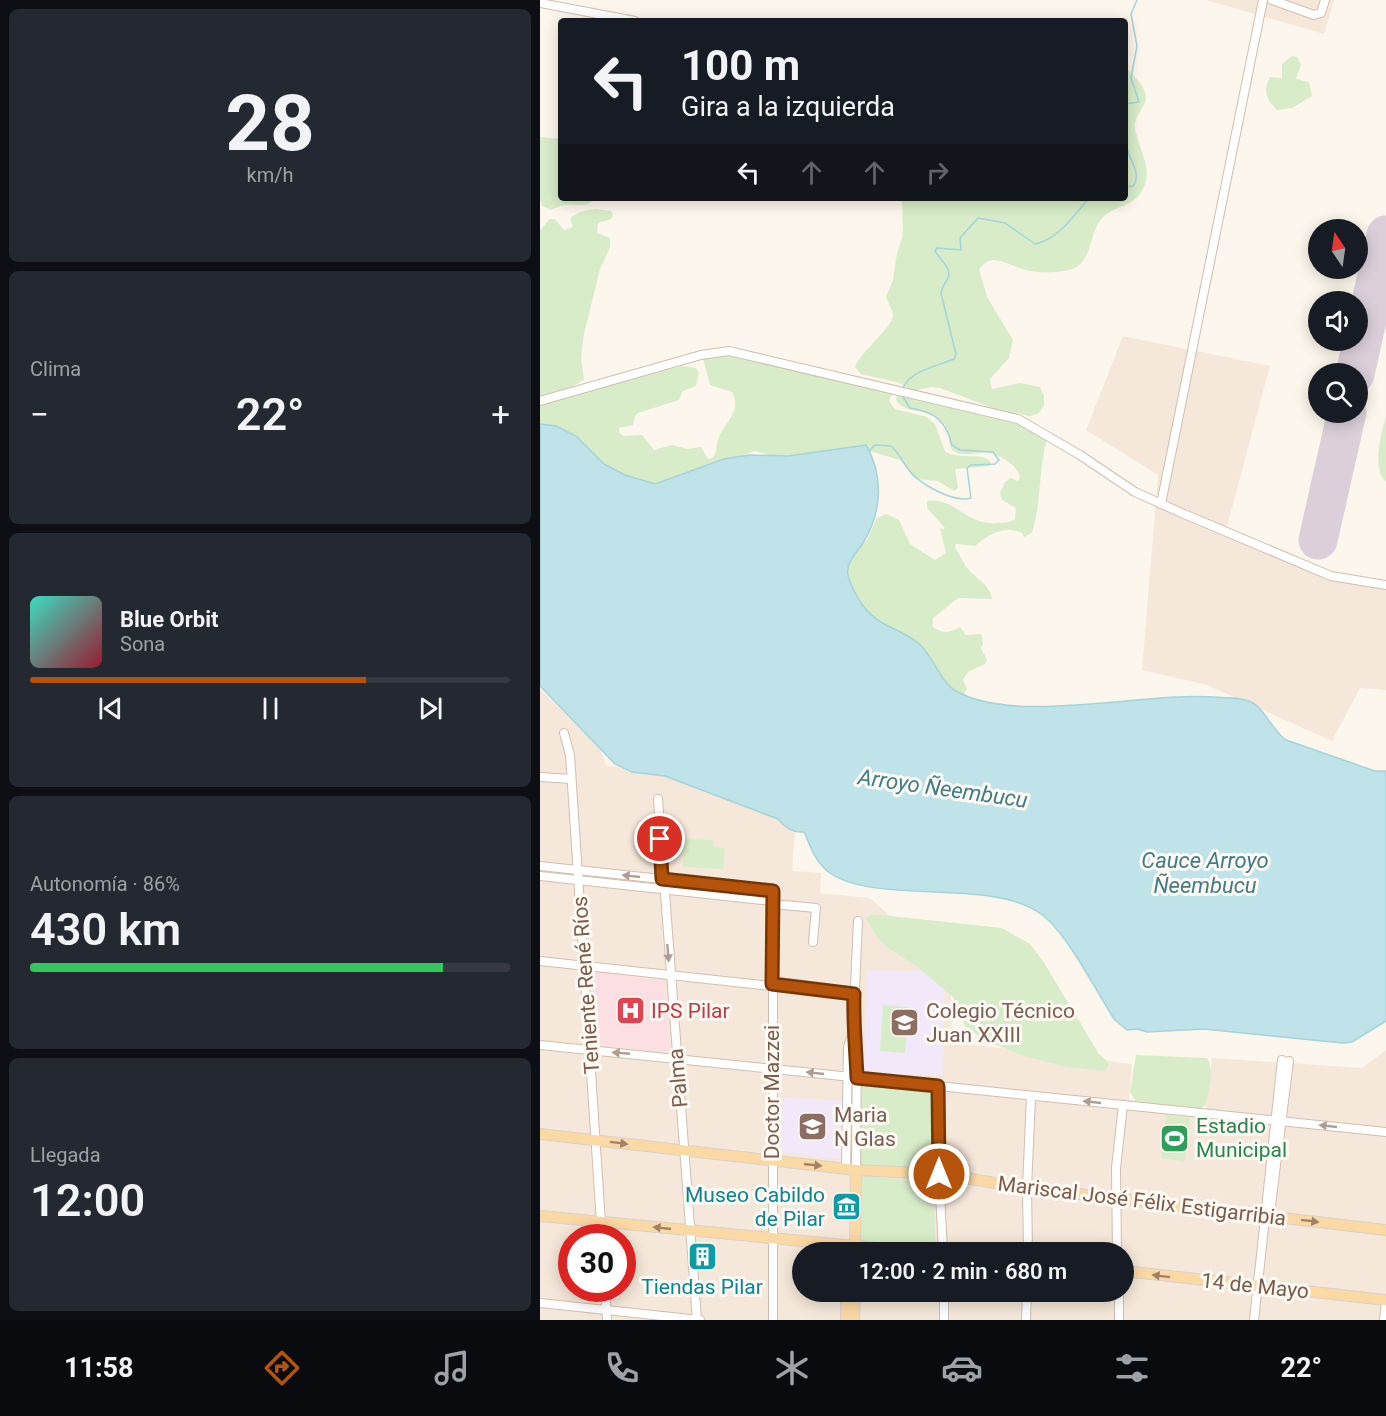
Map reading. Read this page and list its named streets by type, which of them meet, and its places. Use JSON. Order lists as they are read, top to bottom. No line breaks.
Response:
{"streets":{"main road":["Mariscal José Félix Estigarribia","14 de Mayo"],"street":["Teniente René Ríos","Palma","Doctor Mazzei"]},"crossings":[["Teniente René Ríos","Mariscal José Félix Estigarribia"],["Palma","Doctor Mazzei"],["Palma","Mariscal José Félix Estigarribia"],["Doctor Mazzei","Mariscal José Félix Estigarribia"]],"one_way":["14 de Mayo"],"water":["Arroyo Ñeembucu","Cauce Arroyo Ñeembucu"],"places":{"hospital":["IPS Pilar"],"school or university":["Colegio Técnico Juan XXIII","Maria N Glas"],"sports":["Estadio Municipal"],"museum":["Museo Cabildo de Pilar"],"building":["Tiendas Pilar"]},"north":"top","page":{"tile":[["28","km/h"],"Clima",["Autonomía · 86%","430 km"],["Llegada","12:00"]],"turn":["100 m","Gira a la izquierda"],"heat":["−","22°","+"],"song":["Blue Orbit","Sona"],"limit":"30","trip":"12:00 · 2 min · 680 m","tabs":["11:58","22°"]}}
